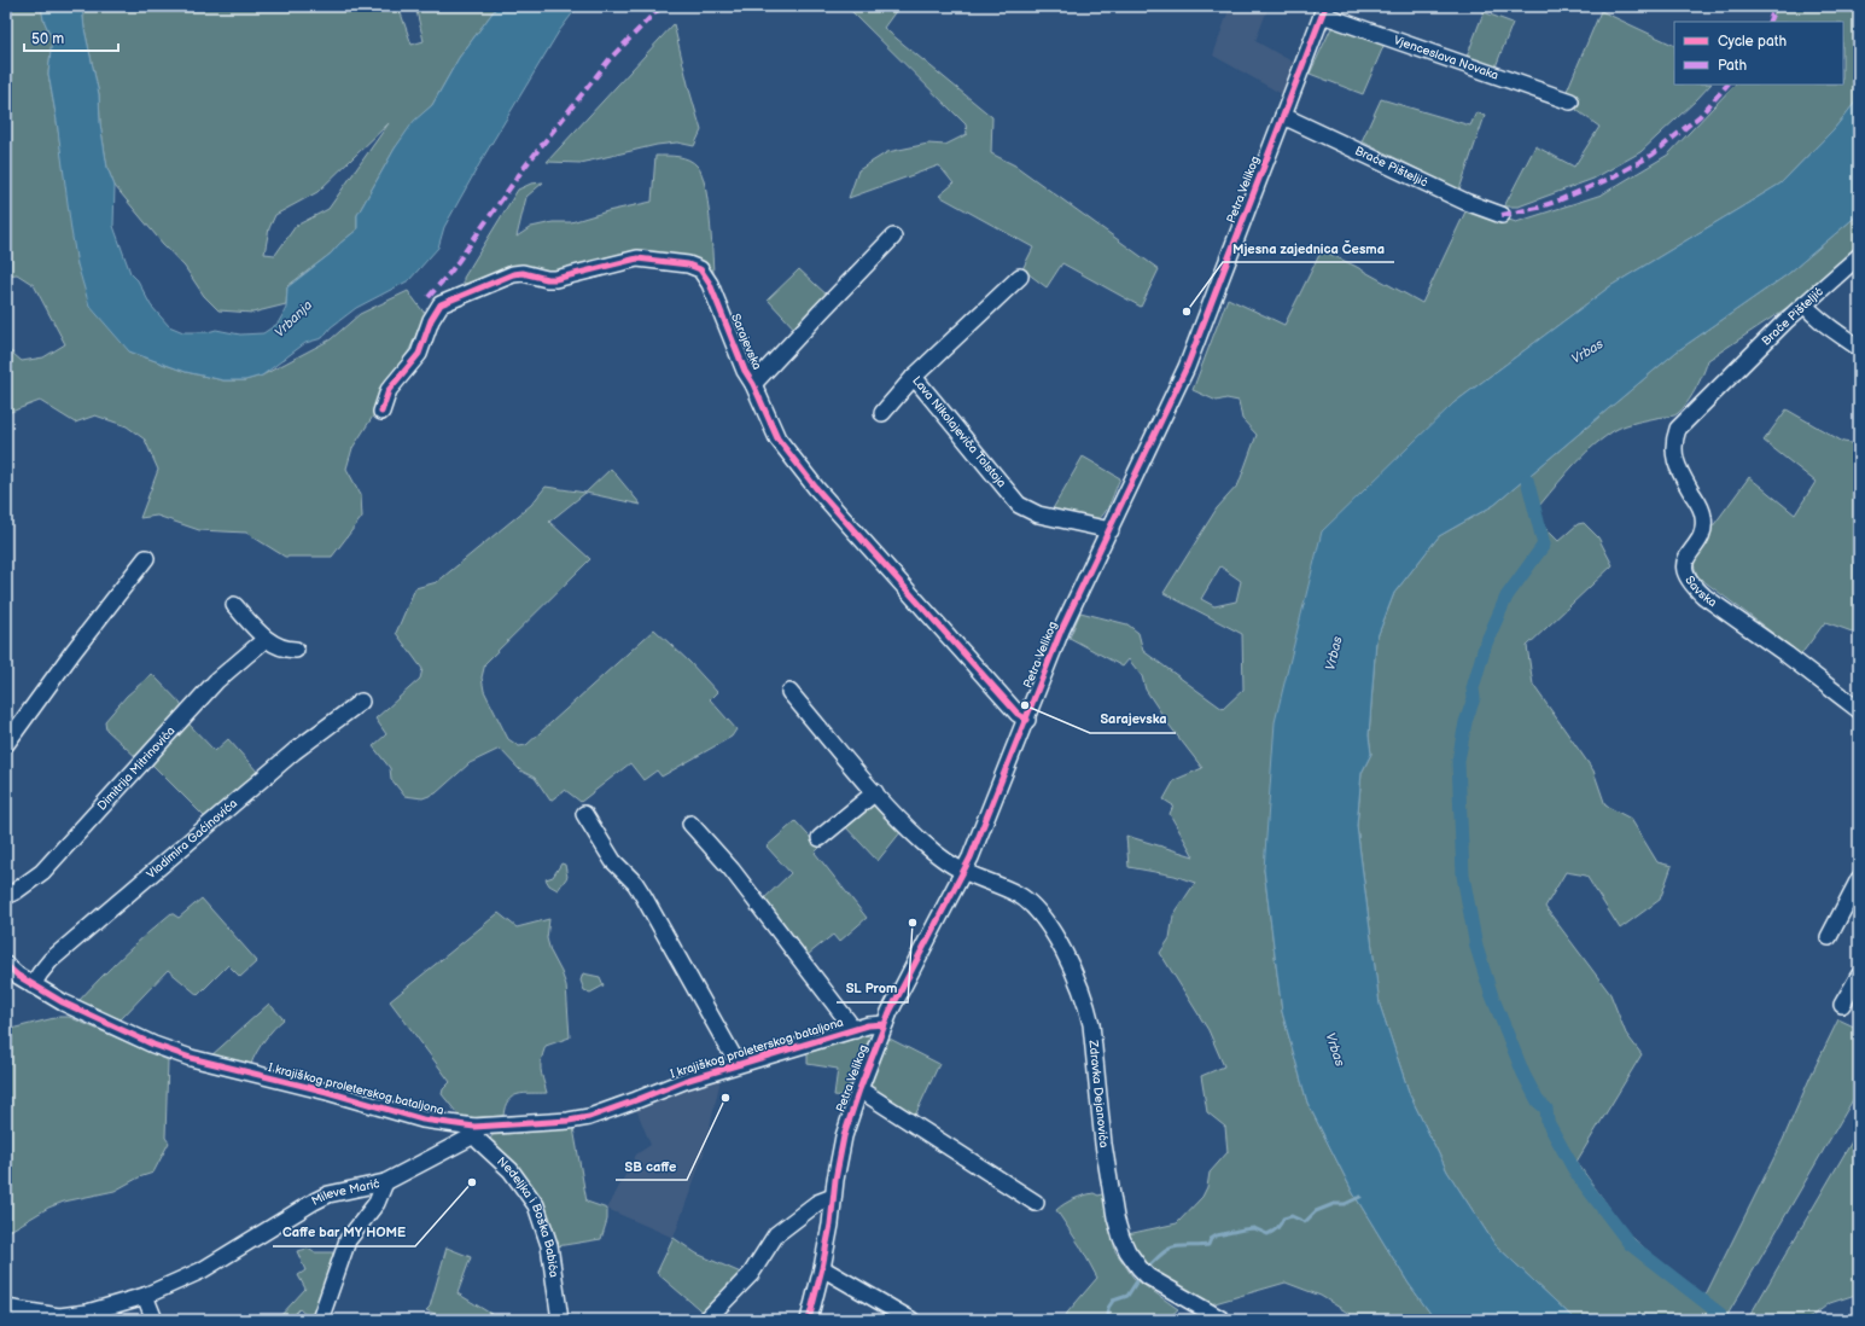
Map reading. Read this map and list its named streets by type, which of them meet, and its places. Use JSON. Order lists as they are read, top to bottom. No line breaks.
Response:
{"streets":{"street":["Vjenceslava Novaka","Braće Pišteljić","Petra Velikog","Sarajevska","Lava Nikolajeviča Tolstoja","Savska","Dimitrija Mitrinovića","Vladimira Gaćinovića","I krajiškog proleterskog bataljona","Zdravka Dejanovića","Mileve Marić","Nedeljka i Boška Babića"]},"crossings":[["Vjenceslava Novaka","Petra Velikog"],["Braće Pišteljić","Petra Velikog"],["Braće Pišteljić","Savska"],["Petra Velikog","Sarajevska"],["Petra Velikog","Lava Nikolajeviča Tolstoja"],["Petra Velikog","I krajiškog proleterskog bataljona"],["Petra Velikog","Zdravka Dejanovića"],["Vladimira Gaćinovića","I krajiškog proleterskog bataljona"],["I krajiškog proleterskog bataljona","Mileve Marić"],["I krajiškog proleterskog bataljona","Nedeljka i Boška Babića"],["Mileve Marić","Nedeljka i Boška Babića"]],"water":["Vrbanja","Vrbas"],"places":["Mjesna zajednica Česma","Sarajevska","SL Prom","SB caffe","Caffe bar MY HOME"],"legend":["Cycle path","Path"],"scale_bar":"50 m"}
